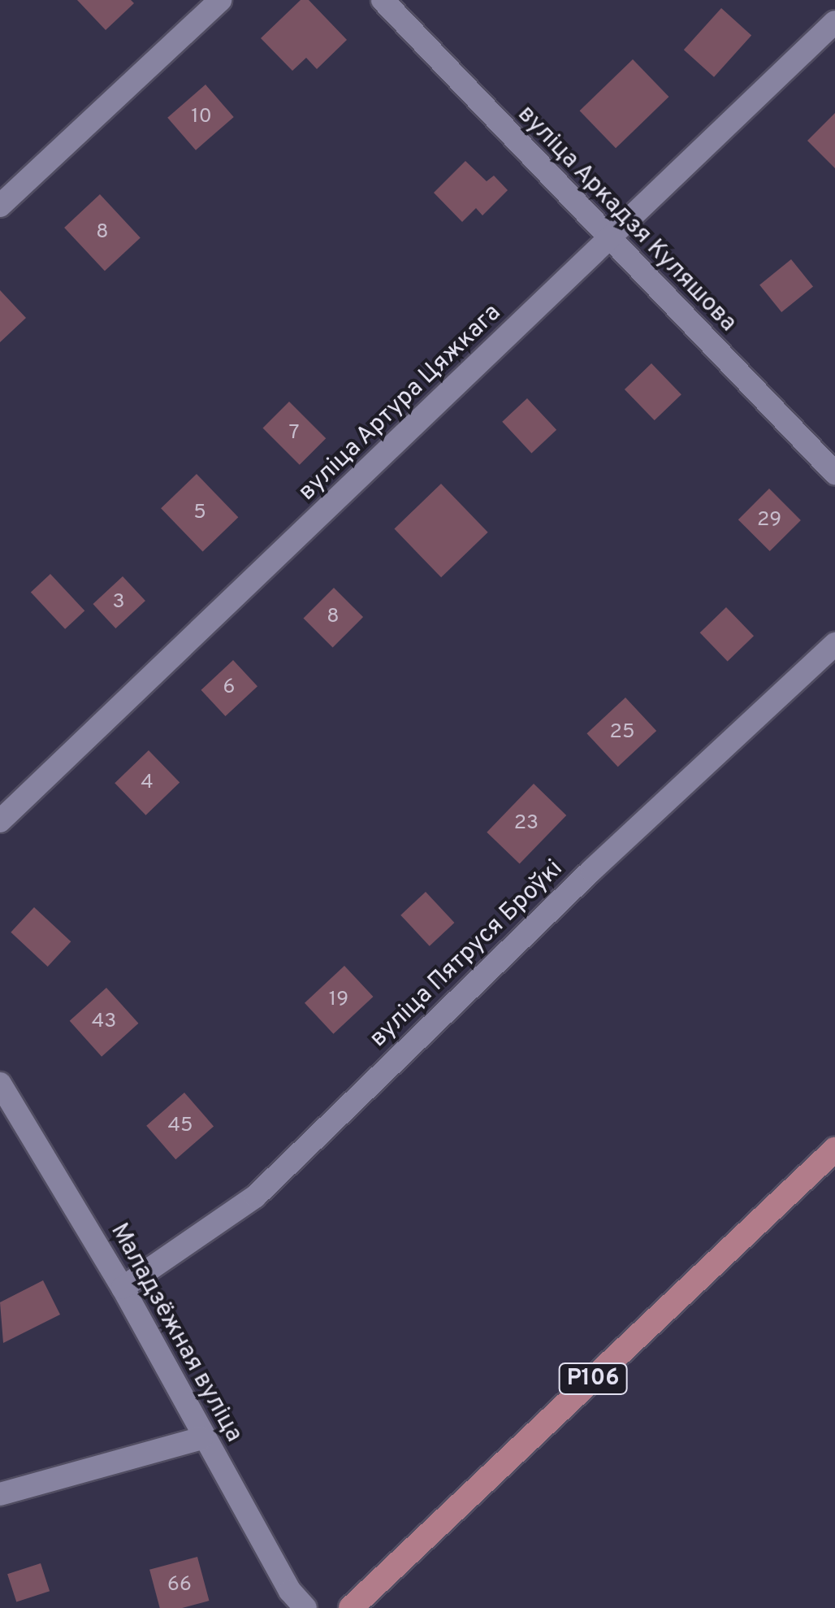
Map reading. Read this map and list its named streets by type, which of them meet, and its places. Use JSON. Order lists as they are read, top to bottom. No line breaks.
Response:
{"streets":{"main road":["Р106"],"street":["вуліца Аркадзя Куляшова","вуліца Артура Цяжкага","вуліца Пятруся Броўкі","Маладзёжная вуліца"]},"crossings":[["вуліца Аркадзя Куляшова","вуліца Артура Цяжкага"],["вуліца Пятруся Броўкі","Маладзёжная вуліца"]],"house_numbers":["10","8","7","5","29","3","8","6","25","4","23","19","43","45","66"]}
